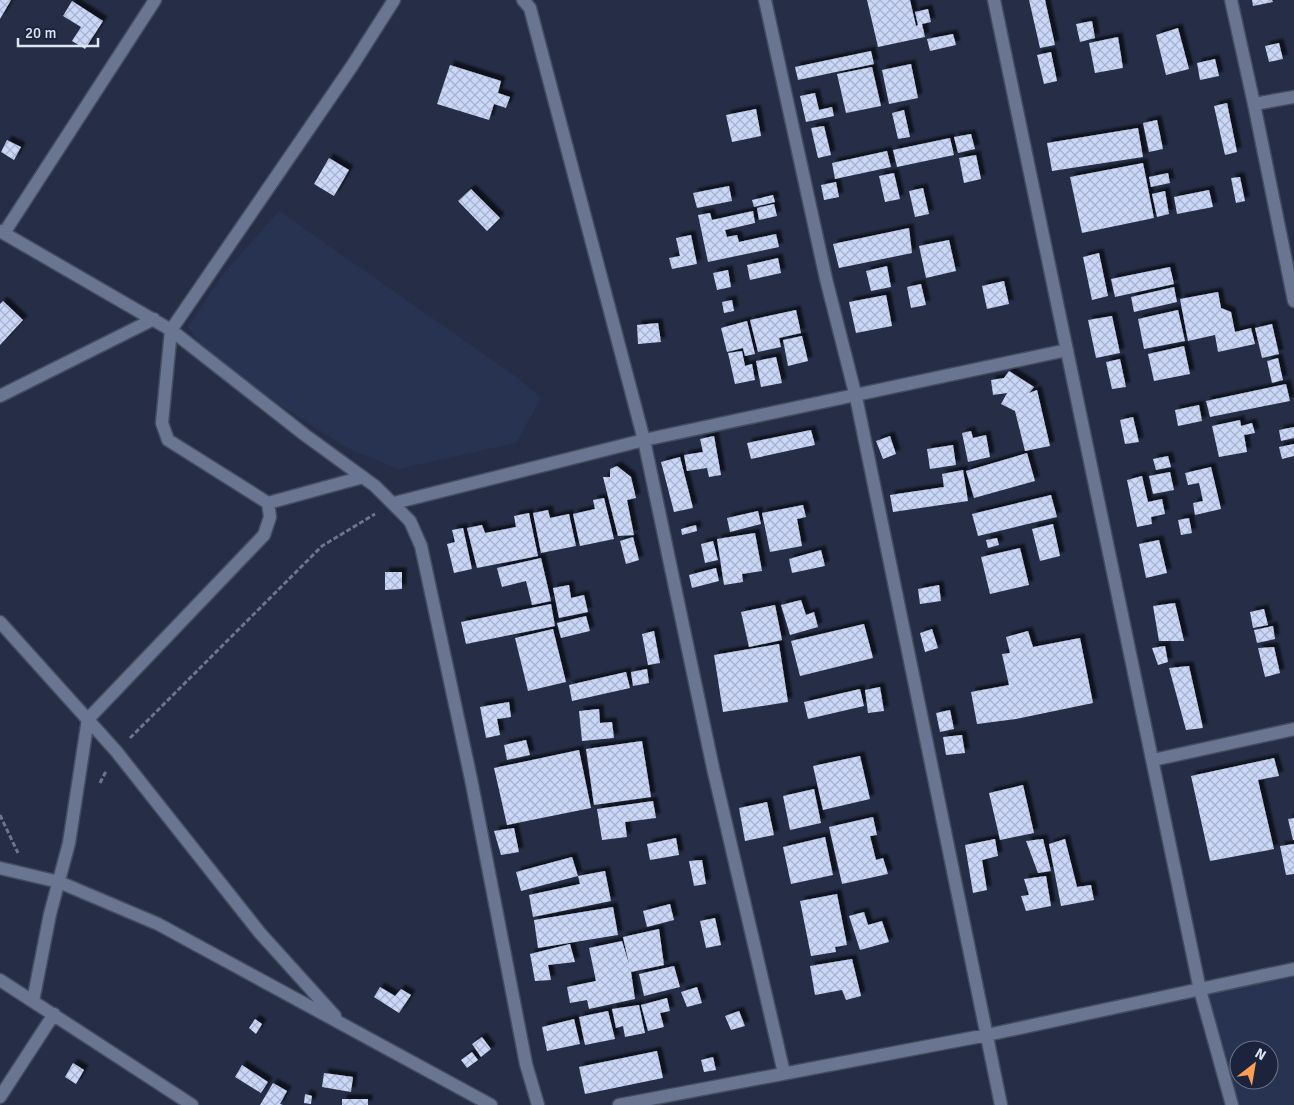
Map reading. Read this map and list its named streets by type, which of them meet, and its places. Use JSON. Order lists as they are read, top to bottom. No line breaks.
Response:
{"scale_bar":"20 m","north":"top right"}
